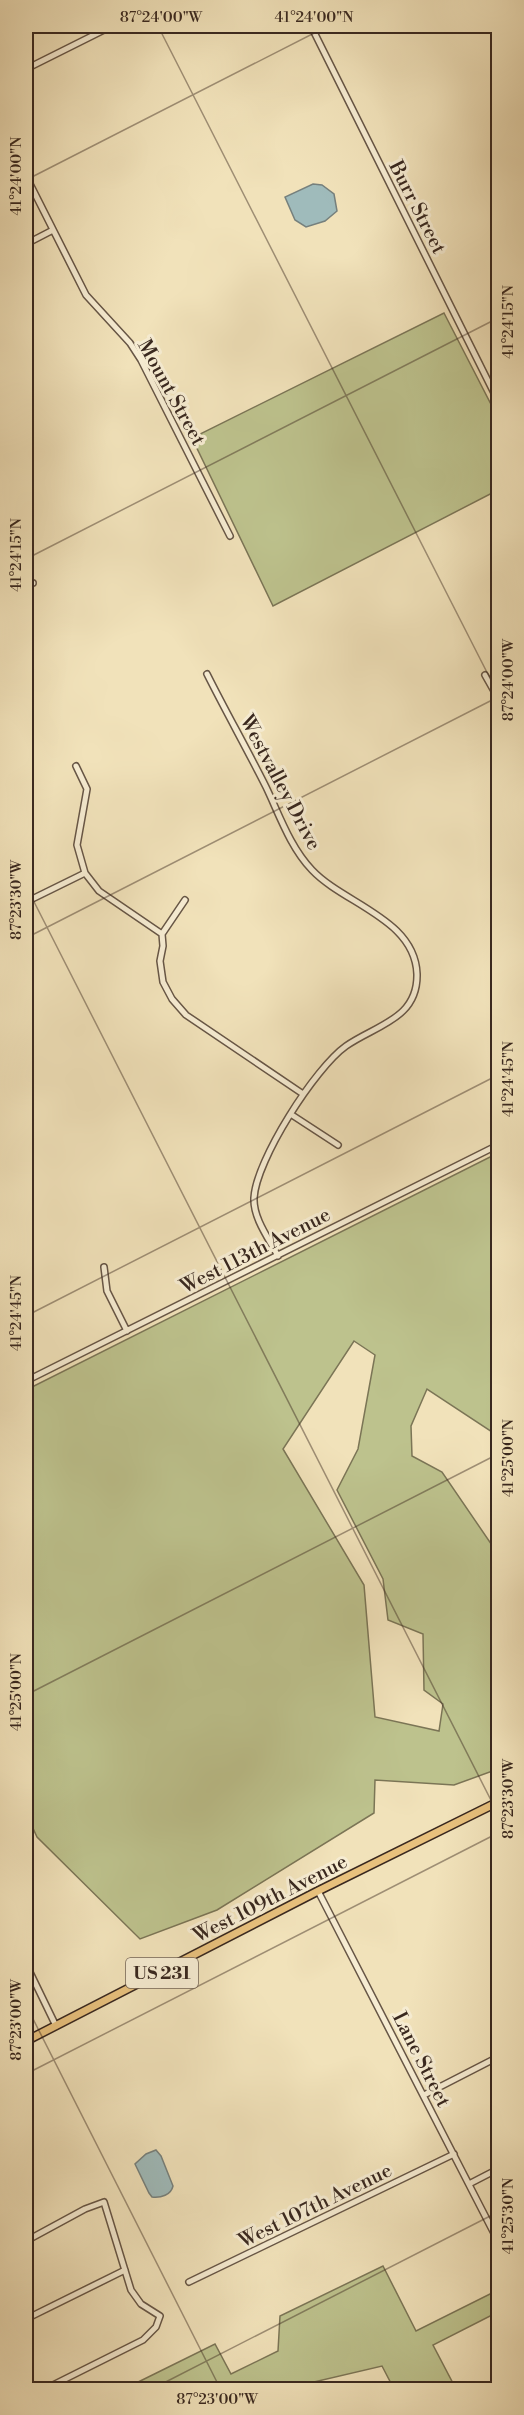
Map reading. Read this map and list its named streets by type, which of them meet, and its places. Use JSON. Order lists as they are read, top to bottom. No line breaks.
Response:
{"streets":{"main road":["West 109th Avenue","US 231"],"street":["Burr Street","Mount Street","Westvalley Drive","West 113th Avenue","Lane Street","West 107th Avenue"]},"crossings":[["Westvalley Drive","West 113th Avenue"],["West 109th Avenue","Lane Street"],["Lane Street","West 107th Avenue"]],"coordinates":["87°24'00\"W","41°24'00\"N","41°24'15\"N","87°23'30\"W","41°24'45\"N","41°25'00\"N","87°23'00\"W","41°25'30\"N"]}
